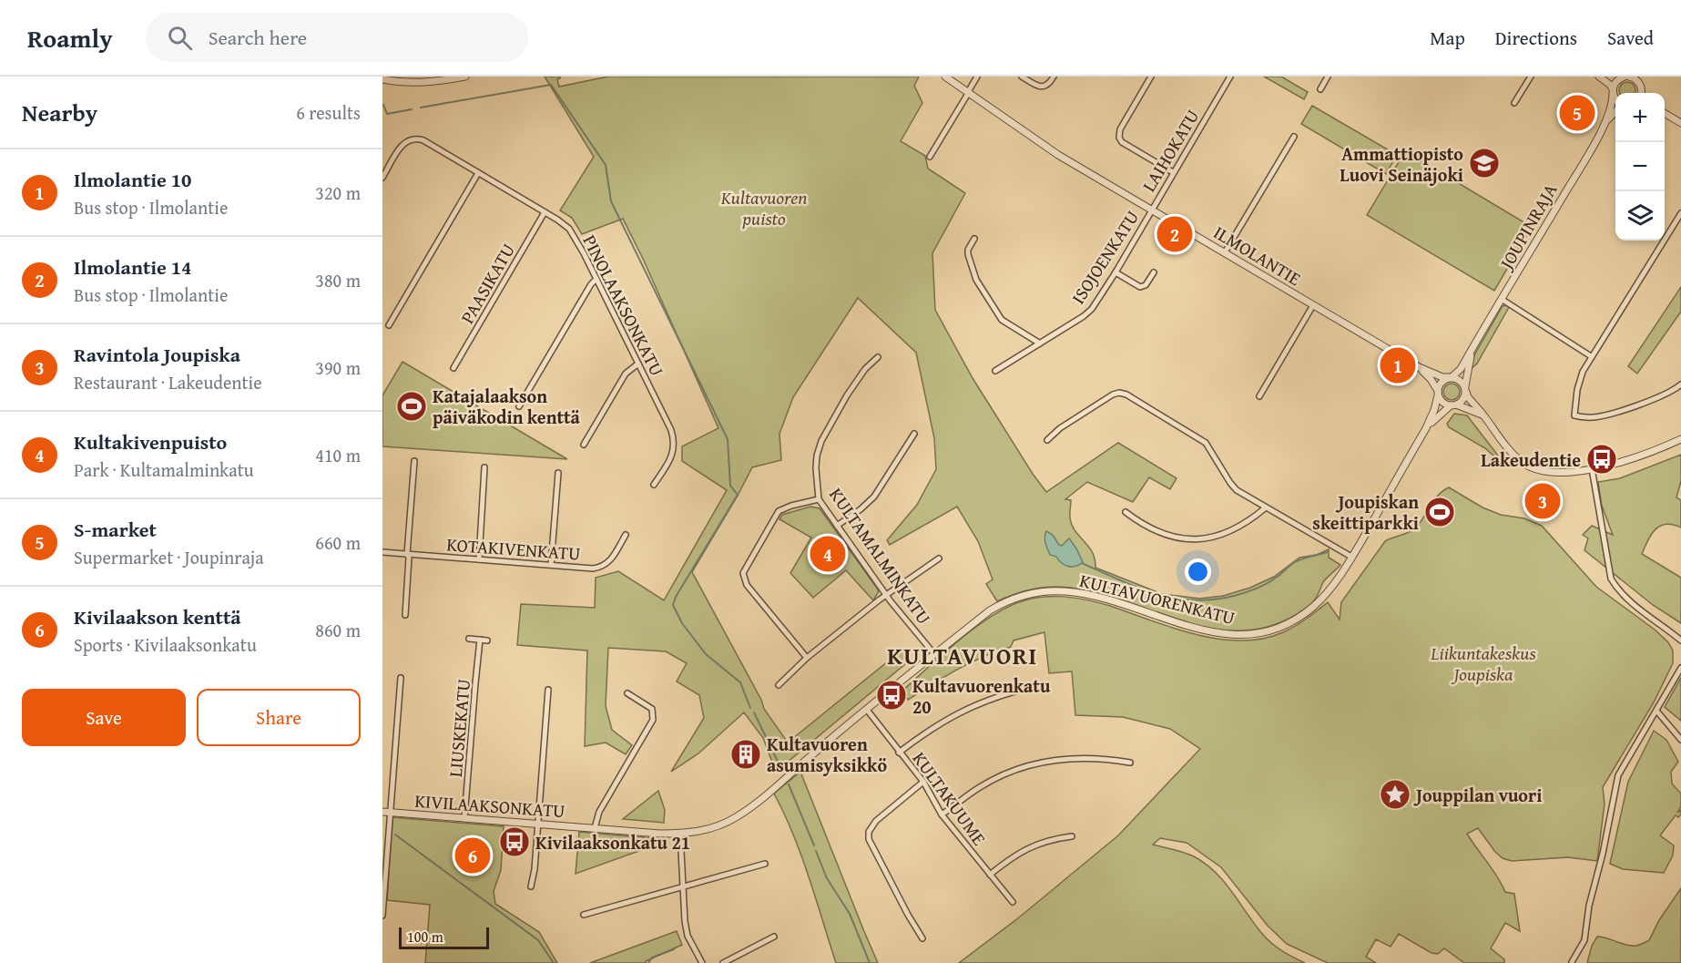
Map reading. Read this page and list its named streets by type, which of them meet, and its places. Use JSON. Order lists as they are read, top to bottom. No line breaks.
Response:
{"streets":{"street":["LAIHOKATU","JOUPINRAJA","ILMOLANTIE","ISOJOENKATU","PAASIKATU","PINOLAAKSONKATU","KOTAKIVENKATU","KULTAMALMINKATU","KULTAVUORENKATU","LIUSKEKATU","KULTAKUUME","KIVILAAKSONKATU"]},"crossings":[["LAIHOKATU","ILMOLANTIE"],["LAIHOKATU","ISOJOENKATU"],["JOUPINRAJA","ILMOLANTIE"],["JOUPINRAJA","KULTAVUORENKATU"],["ILMOLANTIE","ISOJOENKATU"],["ILMOLANTIE","KULTAVUORENKATU"],["PAASIKATU","PINOLAAKSONKATU"],["KULTAMALMINKATU","KULTAVUORENKATU"],["KULTAVUORENKATU","KULTAKUUME"],["KULTAVUORENKATU","KIVILAAKSONKATU"],["LIUSKEKATU","KIVILAAKSONKATU"]],"districts":["KULTAVUORI"],"parks":["Kultavuoren puisto","Liikuntakeskus Joupiska"],"places":{"school or university":["Ammattiopisto Luovi Seinäjoki"],"sports":["Katajalaakson päiväkodin kenttä","Joupiskan skeittiparkki"],"bus stop":["Lakeudentie","Kultavuorenkatu 20","Kivilaaksonkatu 21"],"building":["Kultavuoren asumisyksikkö"],"place":["Jouppilan vuori"]},"scale_bar":"100 m","page":{"header":"Roamly","search":"Search here","nav":["Map","Directions","Saved"],"heading":["Nearby","6 results"],"map_buttons":["+","−"],"pins":["5","2","1","3","4","6"],"list":[{"mark":"1","name":"Ilmolantie 10","note":"Bus stop · Ilmolantie","value":"320 m"},{"mark":"2","name":"Ilmolantie 14","note":"Bus stop · Ilmolantie","value":"380 m"},{"mark":"3","name":"Ravintola Joupiska","note":"Restaurant · Lakeudentie","value":"390 m"},{"mark":"4","name":"Kultakivenpuisto","note":"Park · Kultamalminkatu","value":"410 m"},{"mark":"5","name":"S-market","note":"Supermarket · Joupinraja","value":"660 m"},{"mark":"6","name":"Kivilaakson kenttä","note":"Sports · Kivilaaksonkatu","value":"860 m"}],"buttons":["Save","Share"],"scale":"100 m"}}
